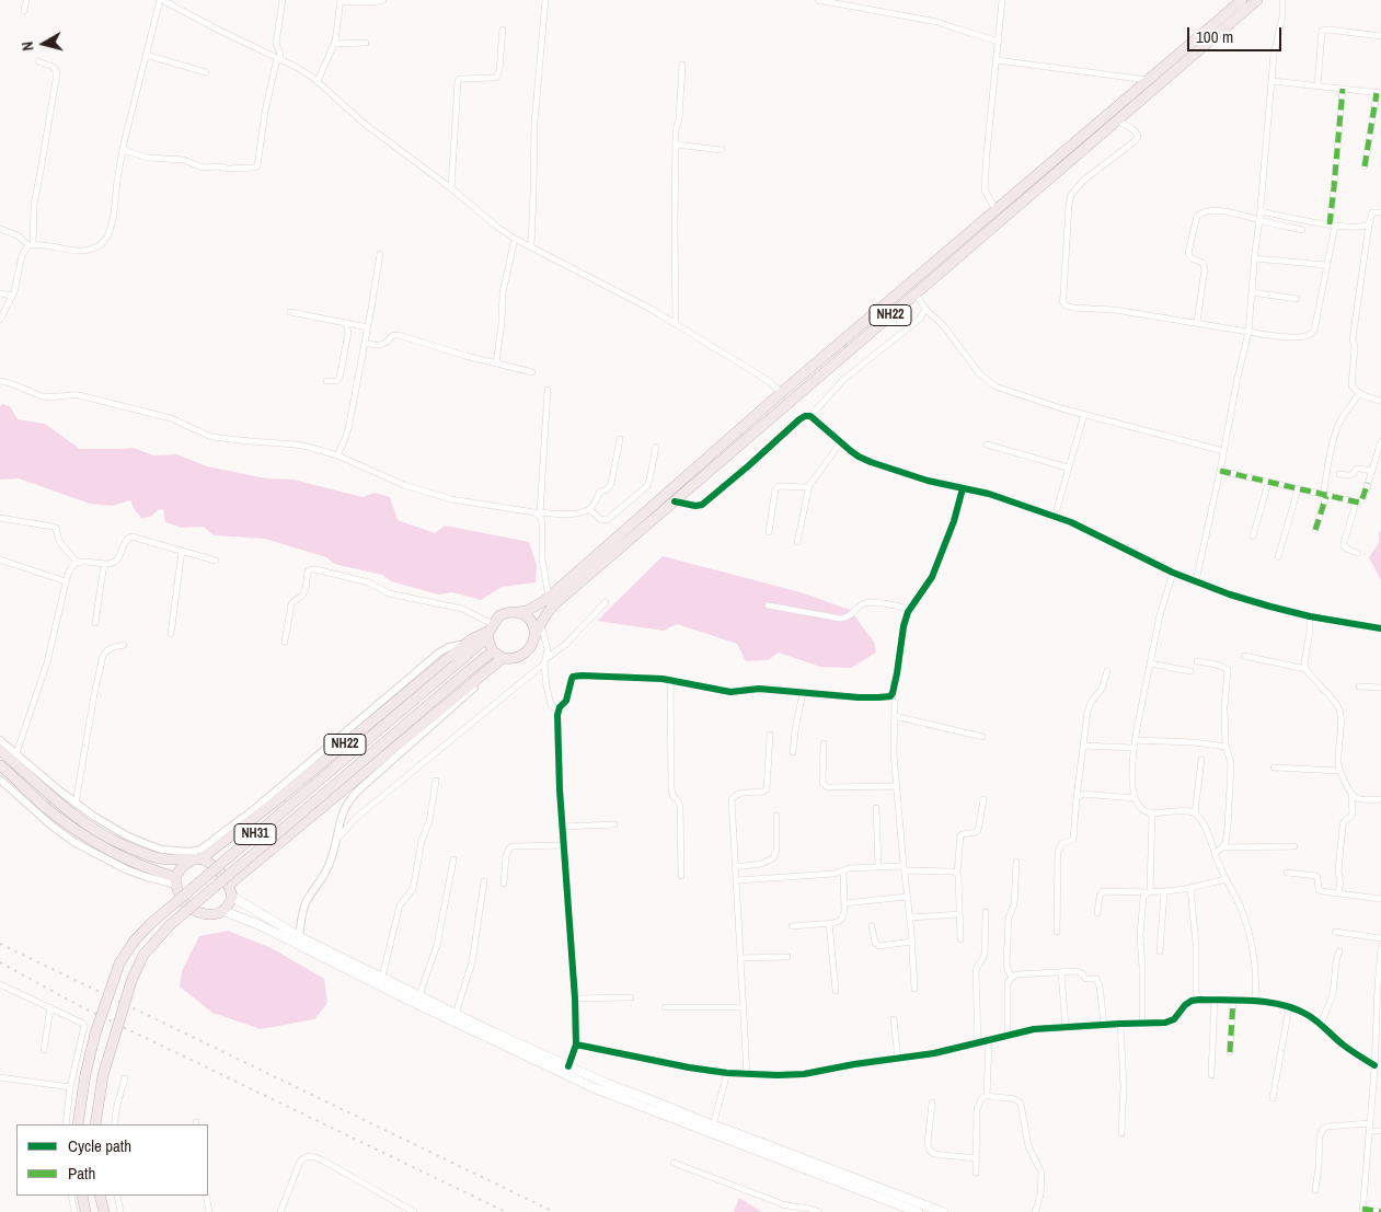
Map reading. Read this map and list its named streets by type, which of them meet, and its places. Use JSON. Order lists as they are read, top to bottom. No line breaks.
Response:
{"streets":{"highway":["NH22","NH31"]},"crossings":[["NH22","NH31"]],"legend":["Cycle path","Path"],"scale_bar":"100 m","north":"left"}
